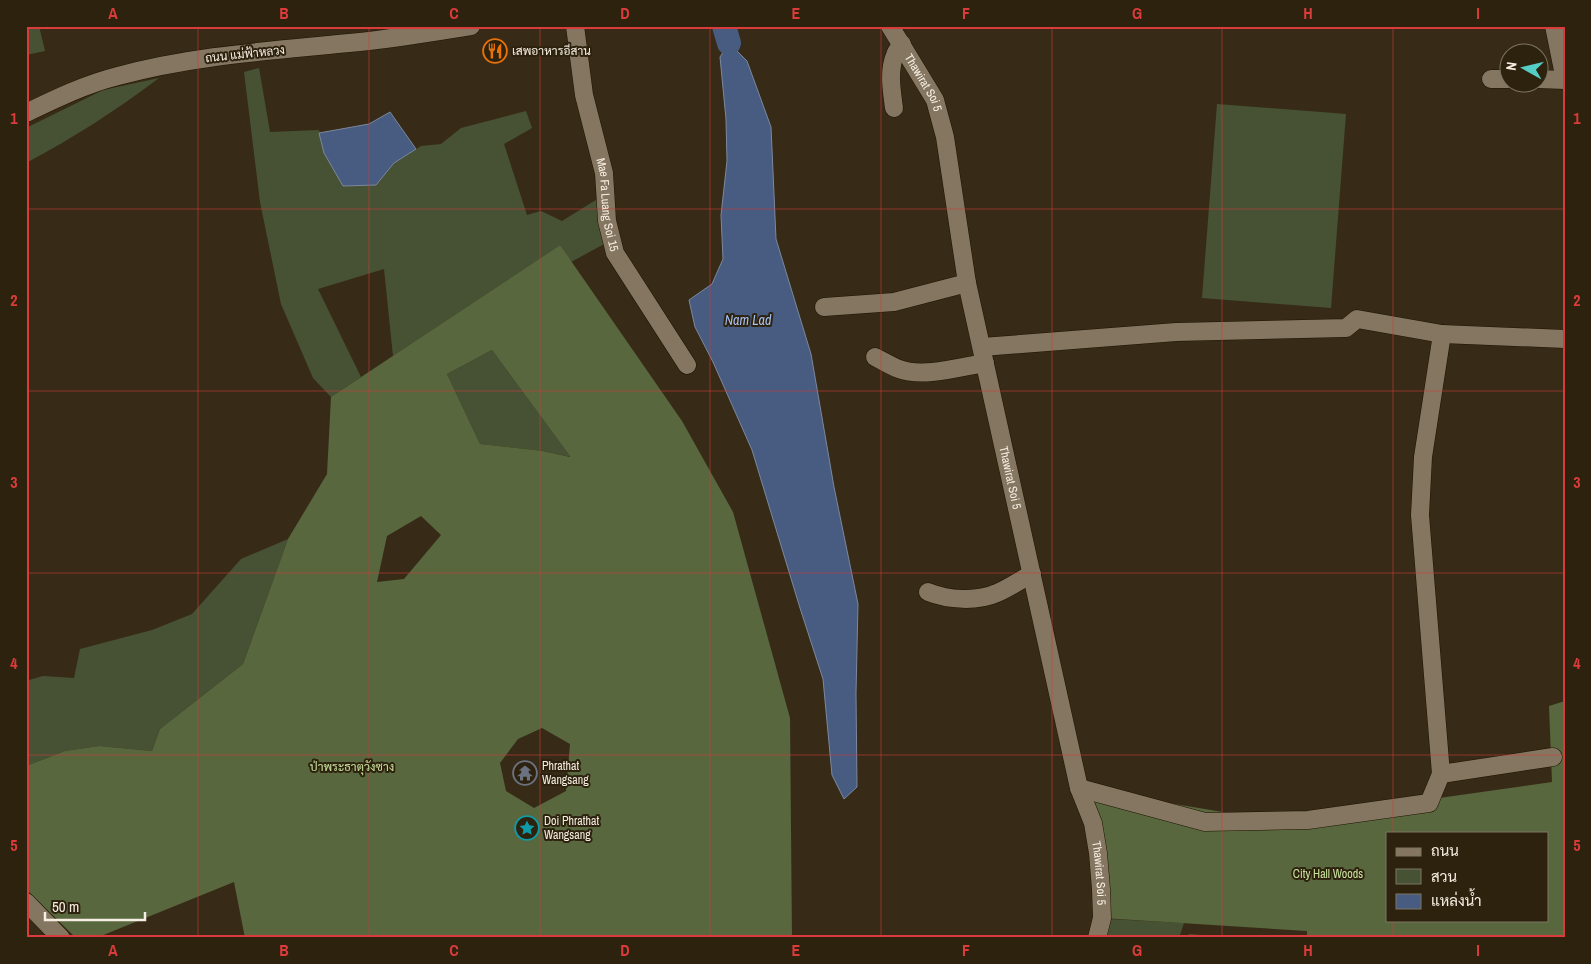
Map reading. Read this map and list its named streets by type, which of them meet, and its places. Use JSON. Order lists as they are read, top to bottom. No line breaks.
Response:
{"streets":{"street":["ถนน แม่ฟ้าหลวง","Thawirat Soi 5","Mae Fa Luang Soi 15"]},"water":["Nam Lad"],"parks":["ป่าพระธาตุวังซาง","City Hall Woods"],"places":{"restaurant":["เสพอาหารอีสาน"],"temple":["Phrathat Wangsang"],"place":["Doi Phrathat Wangsang"]},"legend":["ถนน","สวน","แหล่งน้ำ"],"scale_bar":"50 m","north":"left","grid":{"columns":["A","B","C","D","E","F","G","H","I"],"rows":["1","2","3","4","5"]}}
